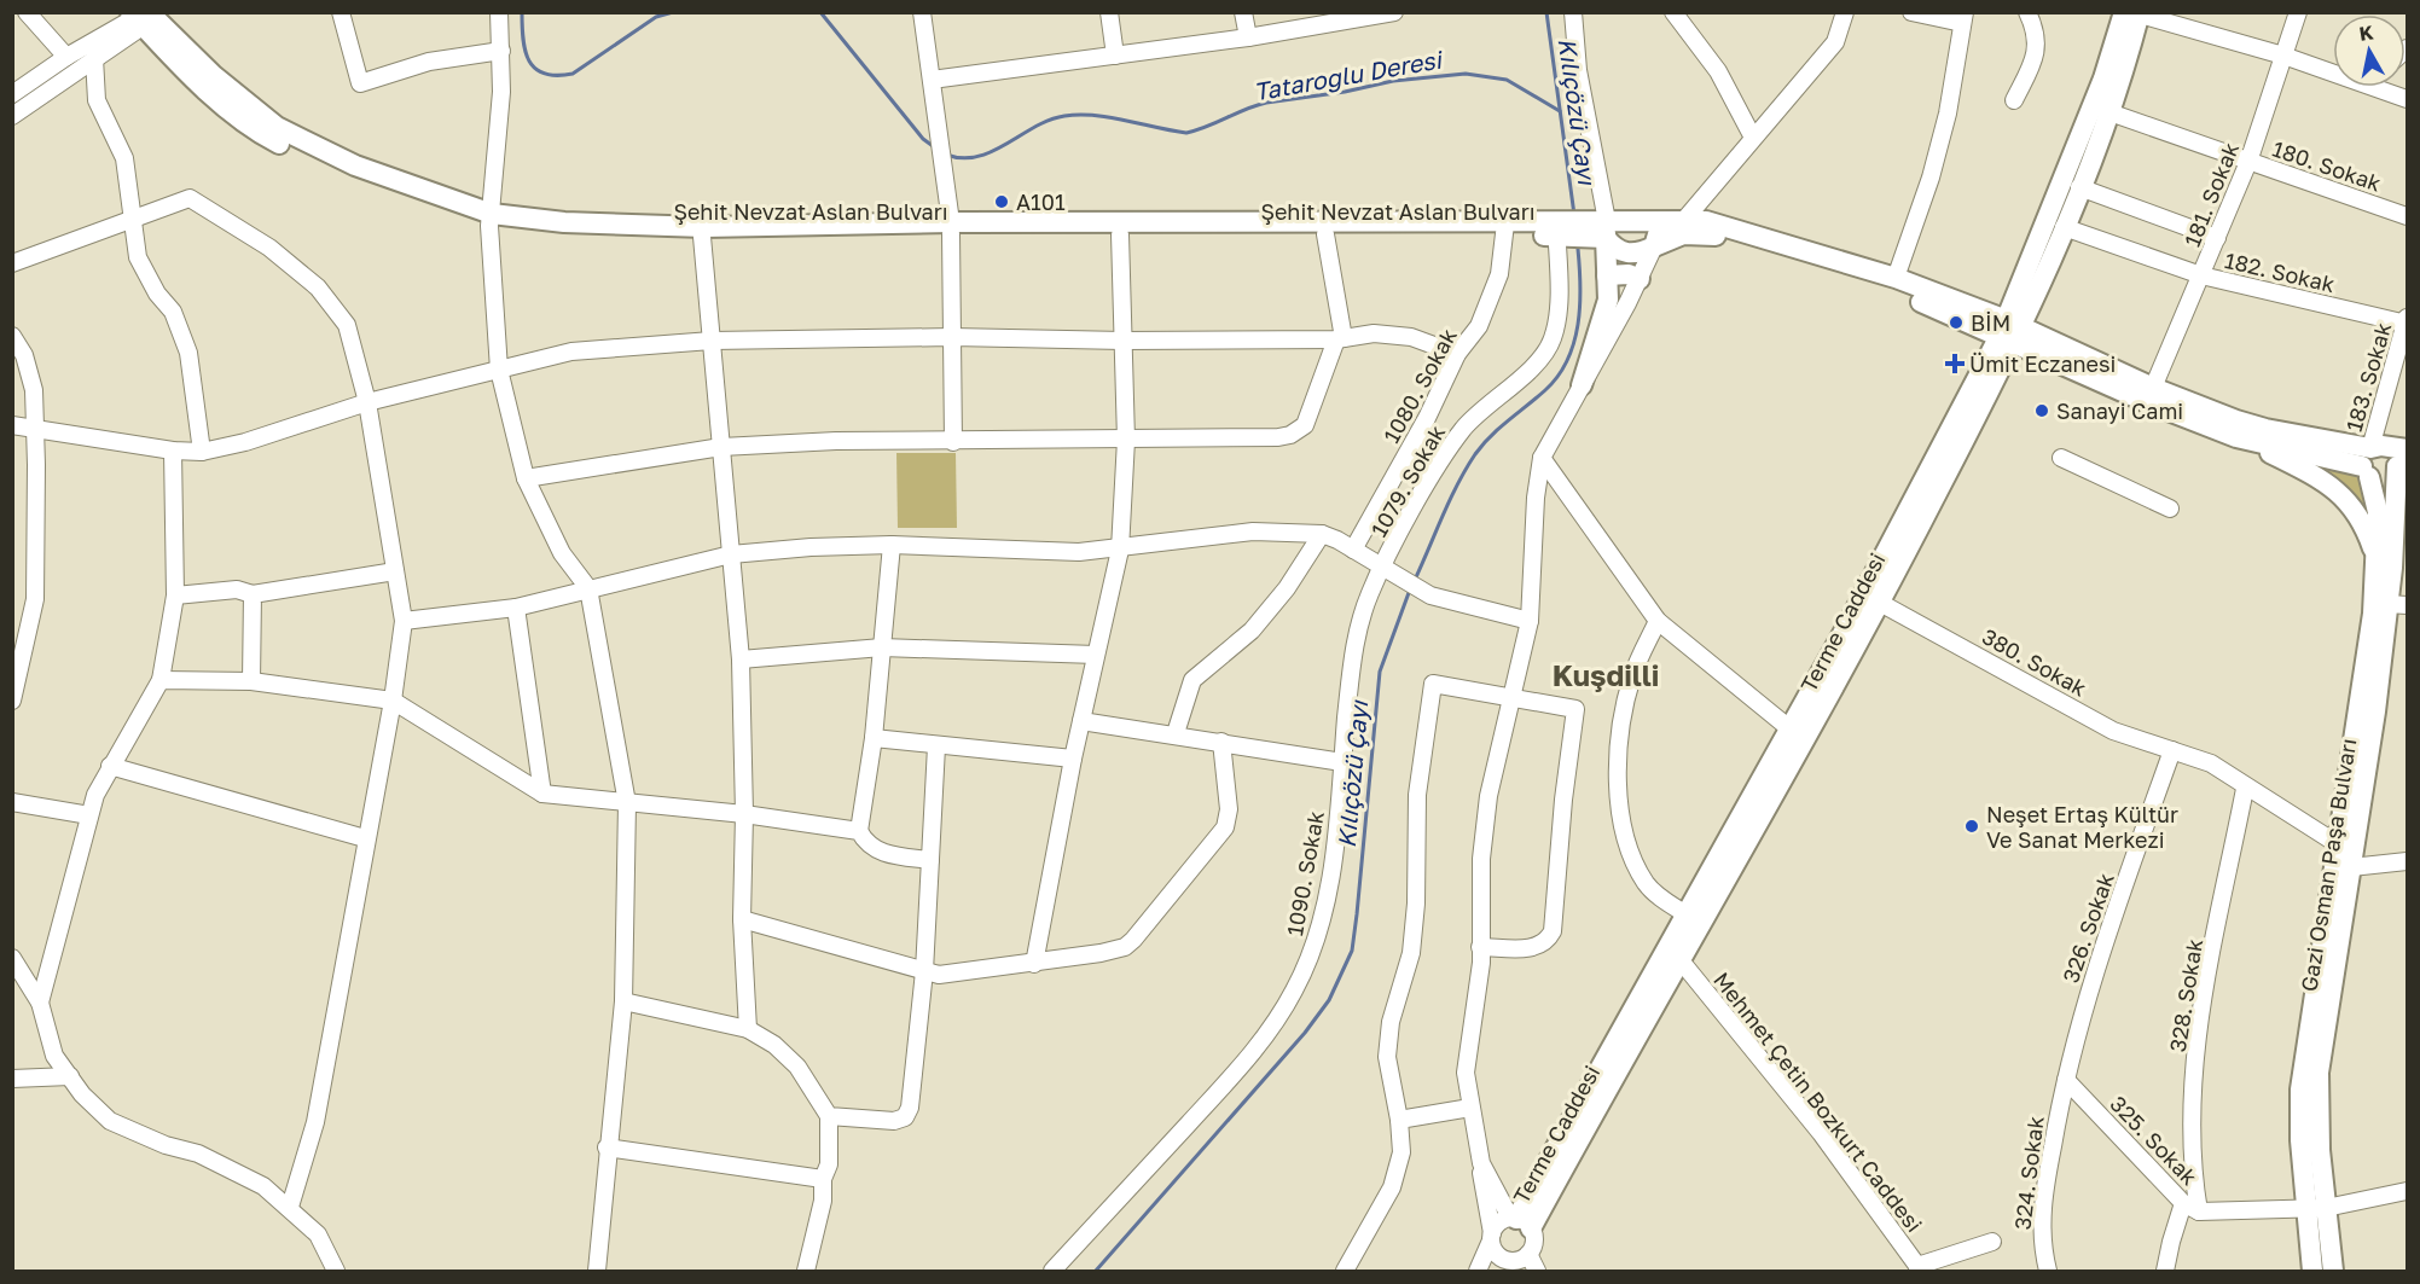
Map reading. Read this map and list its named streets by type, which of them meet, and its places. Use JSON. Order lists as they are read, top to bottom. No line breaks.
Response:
{"streets":{"main road":["Şehit Nevzat Aslan Bulvarı","Terme Caddesi","Gazi Osman Paşa Bulvarı"],"street":["180. Sokak","181. Sokak","182. Sokak","183. Sokak","1080. Sokak","1079. Sokak","380. Sokak","1090. Sokak","326. Sokak","328. Sokak","Mehmet Çetin Bozkurt Caddesi","325. Sokak","324. Sokak"]},"crossings":[["180. Sokak","181. Sokak"],["180. Sokak","Terme Caddesi"],["181. Sokak","182. Sokak"],["Şehit Nevzat Aslan Bulvarı","1080. Sokak"],["Şehit Nevzat Aslan Bulvarı","1079. Sokak"],["182. Sokak","183. Sokak"],["182. Sokak","Terme Caddesi"],["183. Sokak","Gazi Osman Paşa Bulvarı"],["1079. Sokak","1090. Sokak"],["Terme Caddesi","380. Sokak"],["Terme Caddesi","Mehmet Çetin Bozkurt Caddesi"],["380. Sokak","Gazi Osman Paşa Bulvarı"],["380. Sokak","326. Sokak"],["380. Sokak","328. Sokak"],["Gazi Osman Paşa Bulvarı","325. Sokak"],["326. Sokak","325. Sokak"],["326. Sokak","324. Sokak"],["328. Sokak","325. Sokak"],["Mehmet Çetin Bozkurt Caddesi","324. Sokak"],["325. Sokak","324. Sokak"]],"districts":["Kuşdilli"],"water":["Tataroğlu Deresi","Kılıçözü Çayı"],"places":{"other":["A101","BİM","Sanayi Cami","Neşet Ertaş Kültür Ve Sanat Merkezi"],"health":["Ümit Eczanesi"]},"north":"top"}
